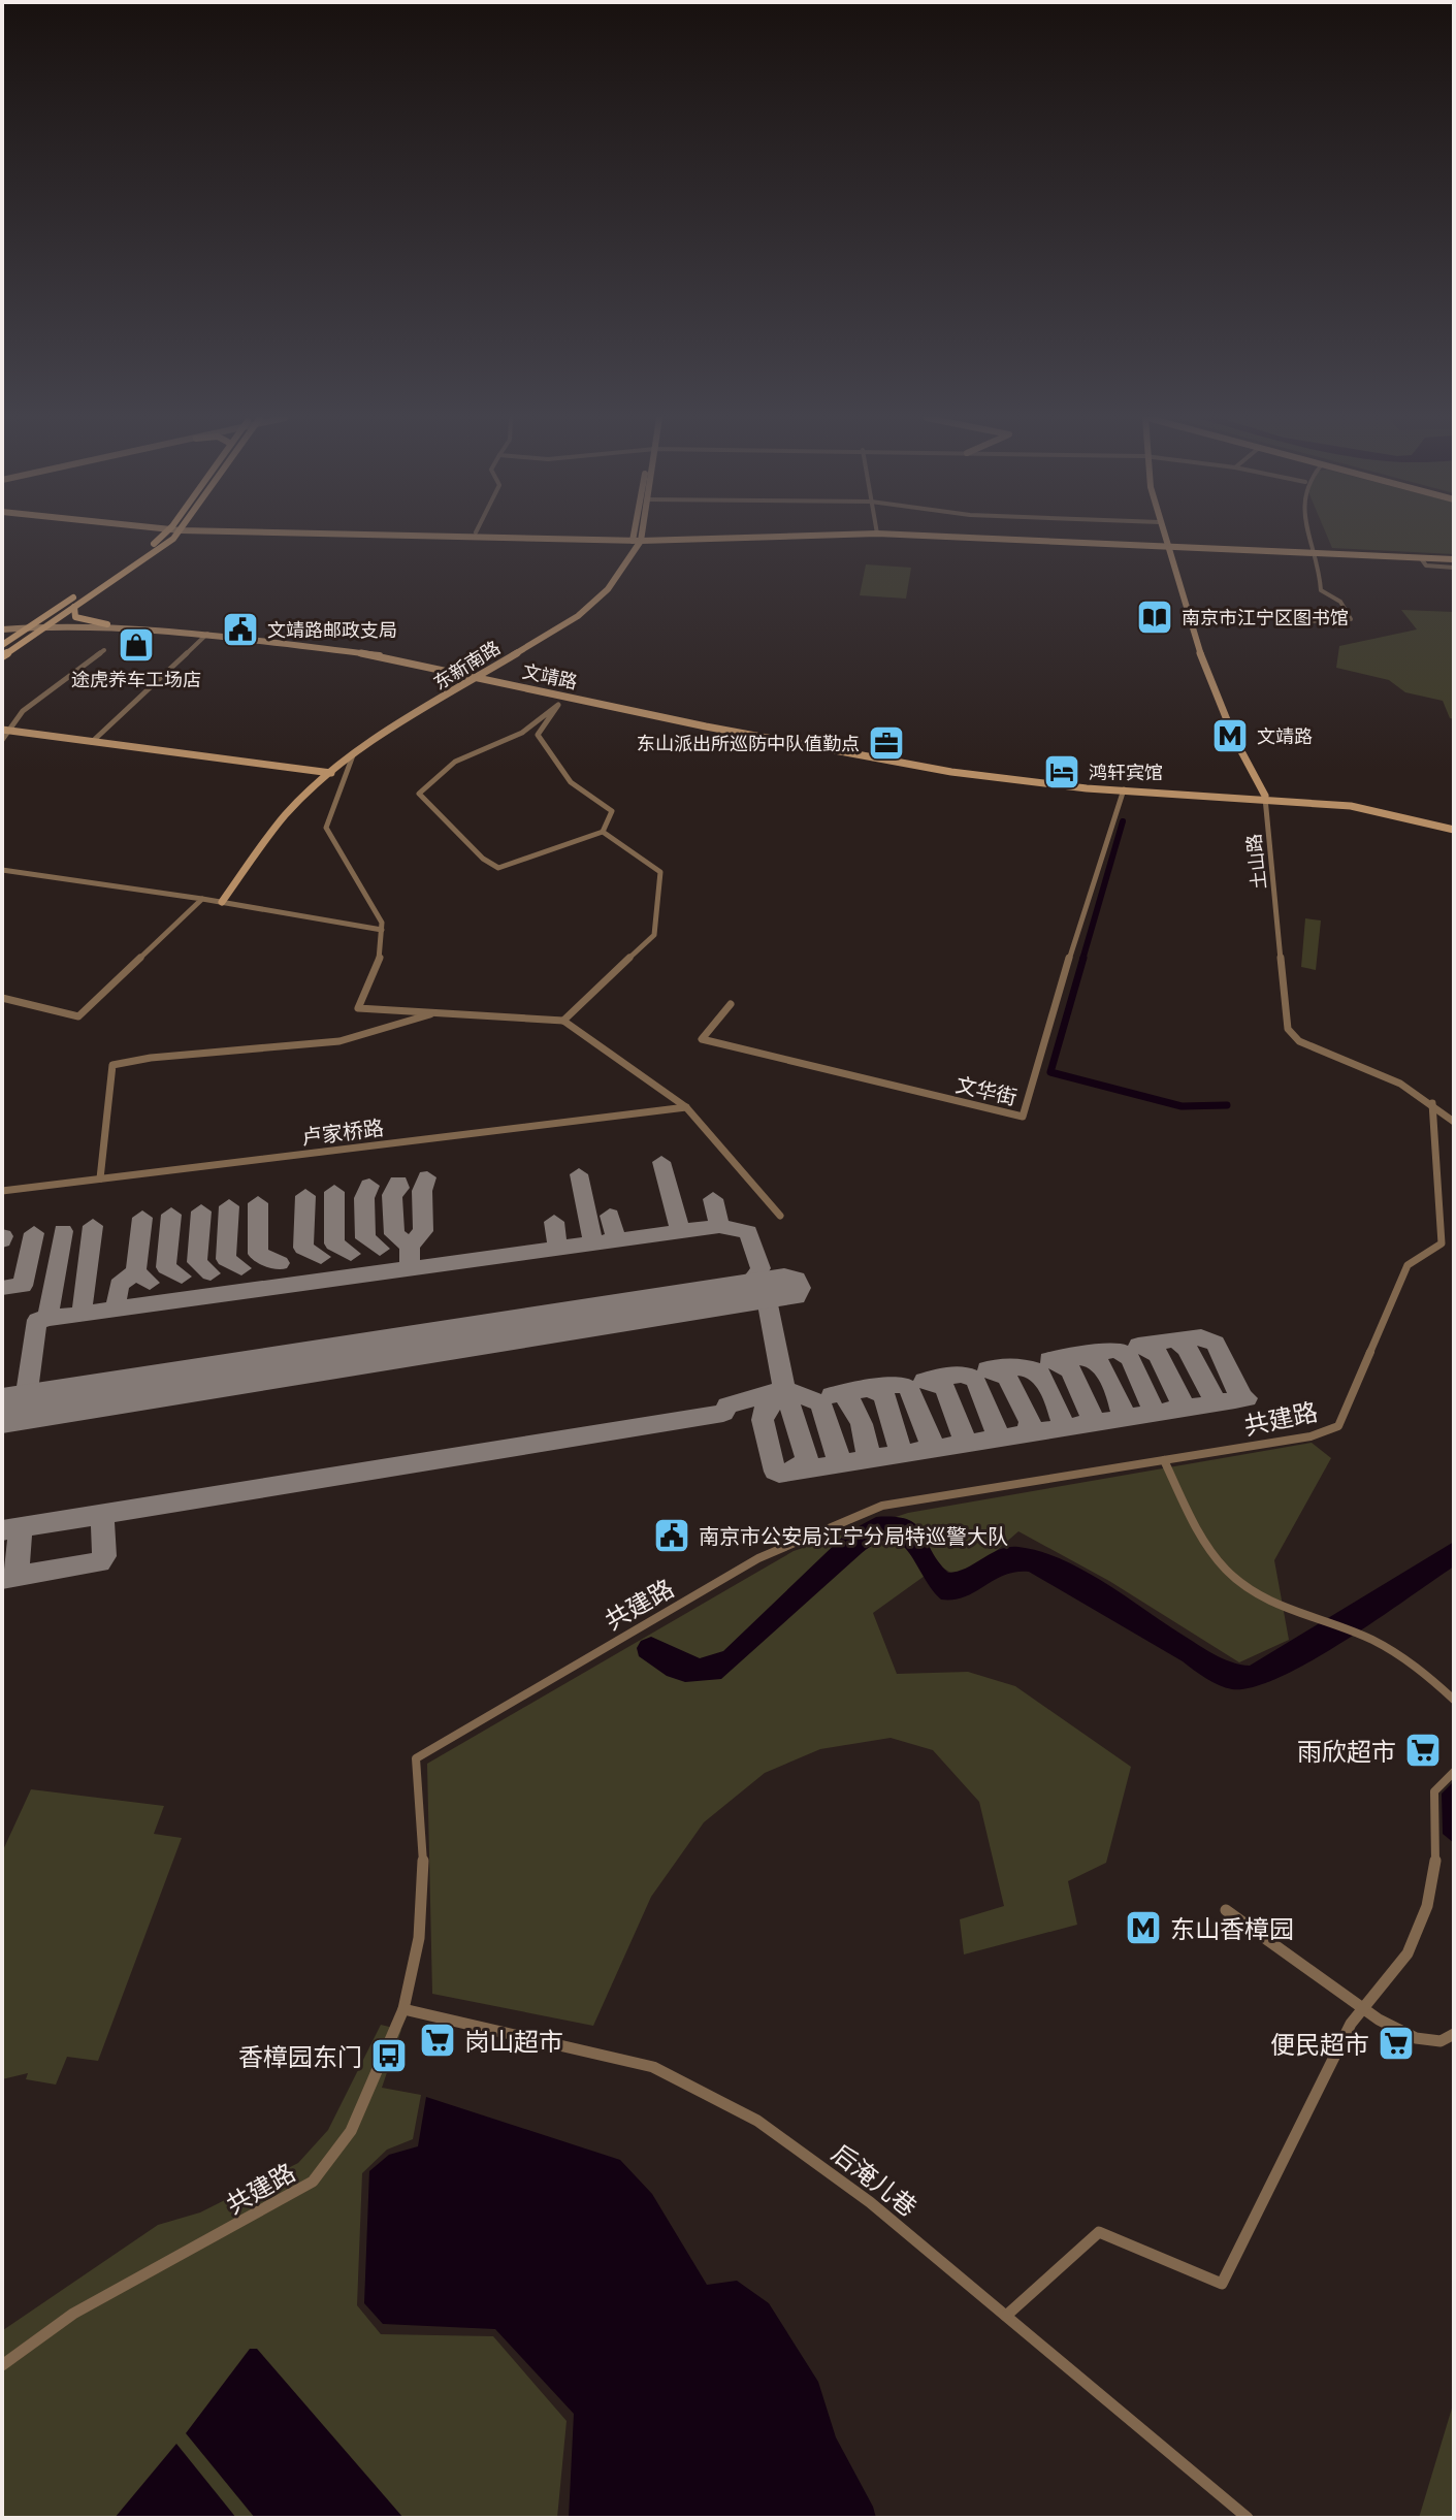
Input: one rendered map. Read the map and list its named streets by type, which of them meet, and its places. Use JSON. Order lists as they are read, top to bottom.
{
  "streets": {
    "main road": ["东新南路", "文靖路", "土山路"],
    "street": [
      "文华街",
      "卢家桥路",
      "共建路",
      "后淹儿巷"
    ]
  },
  "crossings": [
    ["东新南路", "文靖路"],
    ["文靖路", "土山路"],
    ["文靖路", "文华街"],
    ["土山路", "共建路"],
    ["共建路", "后淹儿巷"]
  ],
  "places": {
    "library": ["南京市江宁区图书馆"],
    "public building": ["文靖路邮政支局", "南京市公安局江宁分局特巡警大队"],
    "shop": ["途虎养车工场店"],
    "metro station": ["文靖路", "东山香樟园"],
    "office": ["东山派出所巡防中队值勤点"],
    "hotel": ["鸿轩宾馆"],
    "supermarket": ["雨欣超市", "岗山超市", "便民超市"],
    "bus stop": ["香樟园东门"]
  }
}
